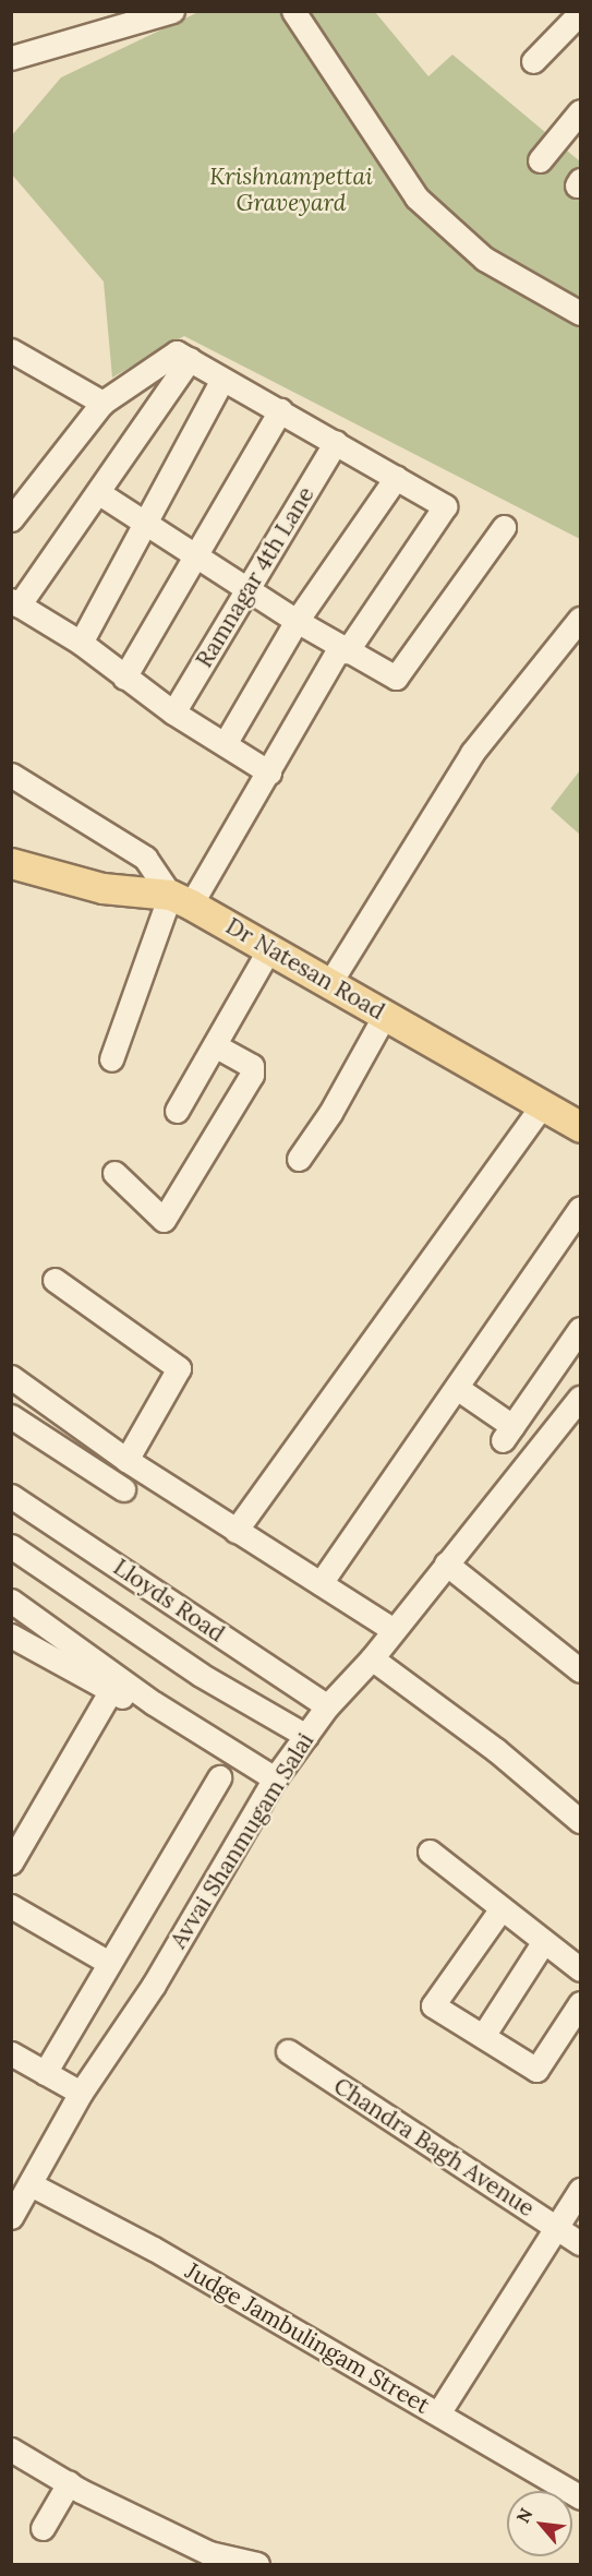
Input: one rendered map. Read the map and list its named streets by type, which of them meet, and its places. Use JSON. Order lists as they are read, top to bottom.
{
  "streets": {
    "main road": ["Dr Natesan Road"],
    "street": [
      "Ramnagar 4th Lane",
      "Lloyds Road",
      "Avvai Shanmugam Salai",
      "Chandra Bagh Avenue",
      "Judge Jambulingam Street"
    ]
  },
  "crossings": [
    ["Lloyds Road", "Avvai Shanmugam Salai"],
    ["Avvai Shanmugam Salai", "Judge Jambulingam Street"]
  ],
  "parks": ["Krishnampettai Graveyard"],
  "north": "top left"
}
